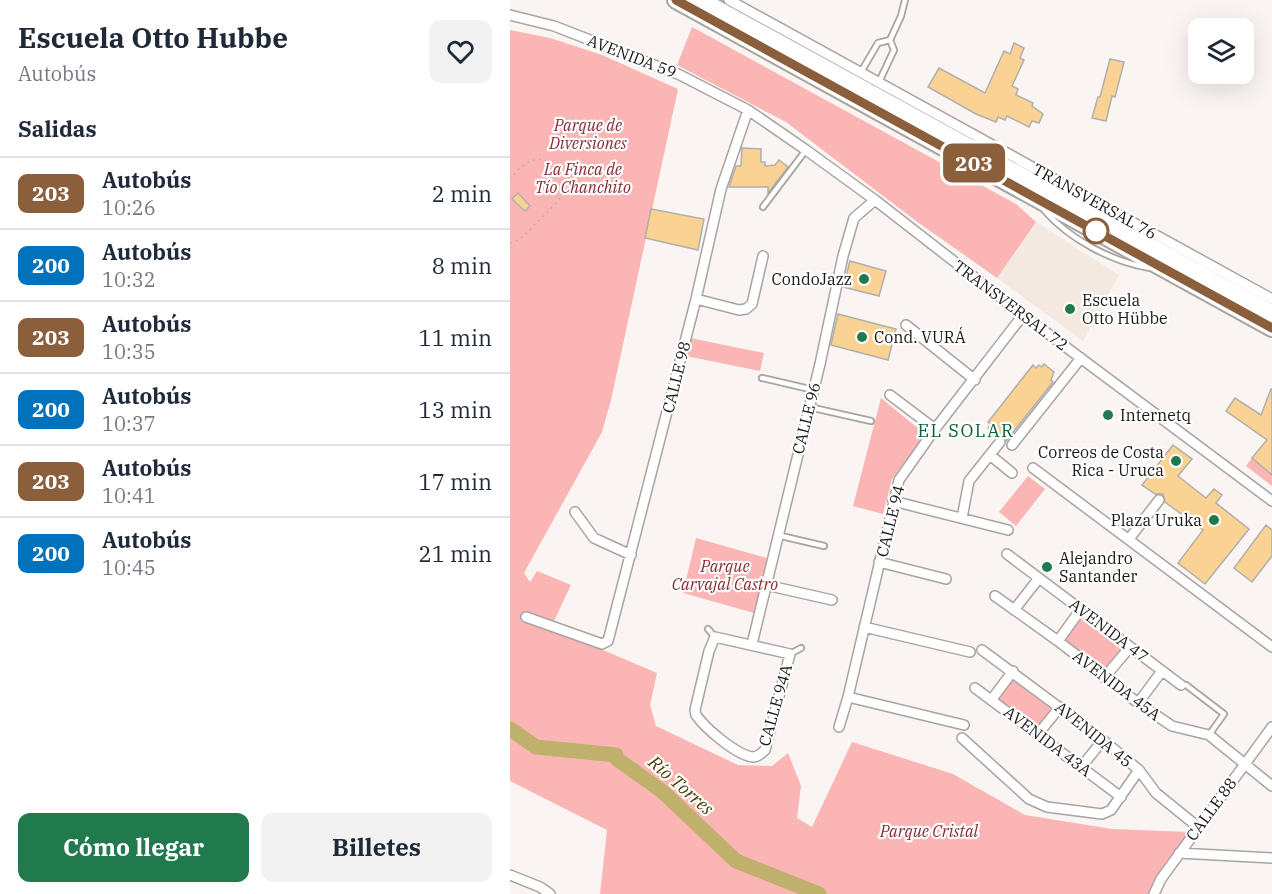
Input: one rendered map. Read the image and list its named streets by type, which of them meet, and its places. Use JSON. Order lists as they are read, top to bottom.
{
  "streets": {
    "street": [
      "AVENIDA 59",
      "TRANSVERSAL 76",
      "TRANSVERSAL 72",
      "CALLE 98",
      "CALLE 96",
      "CALLE 94",
      "AVENIDA 47",
      "AVENIDA 45A",
      "CALLE 94A",
      "AVENIDA 45",
      "AVENIDA 43A",
      "CALLE 88"
    ]
  },
  "crossings": [
    ["AVENIDA 59", "TRANSVERSAL 72"],
    ["AVENIDA 59", "CALLE 98"],
    ["TRANSVERSAL 72", "CALLE 98"],
    ["TRANSVERSAL 72", "CALLE 96"],
    ["TRANSVERSAL 72", "CALLE 94"],
    ["AVENIDA 45A", "CALLE 88"],
    ["AVENIDA 45", "CALLE 88"]
  ],
  "districts": ["EL SOLAR"],
  "water": ["Río Torres"],
  "parks": [
    "Parque de Diversiones",
    "La Finca de Tío Chanchito",
    "Parque Carvajal Castro",
    "Parque Cristal"
  ],
  "places": [
    "CondoJazz",
    "Escuela Otto Hübbe",
    "Cond. VURÁ",
    "Internetq",
    "Correos de Costa Rica - Uruca",
    "Plaza Uruka",
    "Alejandro Santander"
  ],
  "lines": ["bus line 203"],
  "page": {
    "heading": [
      ["Escuela Otto Hubbe", "Autobús"],
      "Salidas"
    ],
    "on_map": "203",
    "list": [
      {
        "mark": "203",
        "name": "Autobús",
        "note": "10:26",
        "value": "2 min"
      },
      {
        "mark": "200",
        "name": "Autobús",
        "note": "10:32",
        "value": "8 min"
      },
      {
        "mark": "203",
        "name": "Autobús",
        "note": "10:35",
        "value": "11 min"
      },
      {
        "mark": "200",
        "name": "Autobús",
        "note": "10:37",
        "value": "13 min"
      },
      {
        "mark": "203",
        "name": "Autobús",
        "note": "10:41",
        "value": "17 min"
      },
      {
        "mark": "200",
        "name": "Autobús",
        "note": "10:45",
        "value": "21 min"
      }
    ],
    "buttons": ["Cómo llegar", "Billetes"]
  }
}
